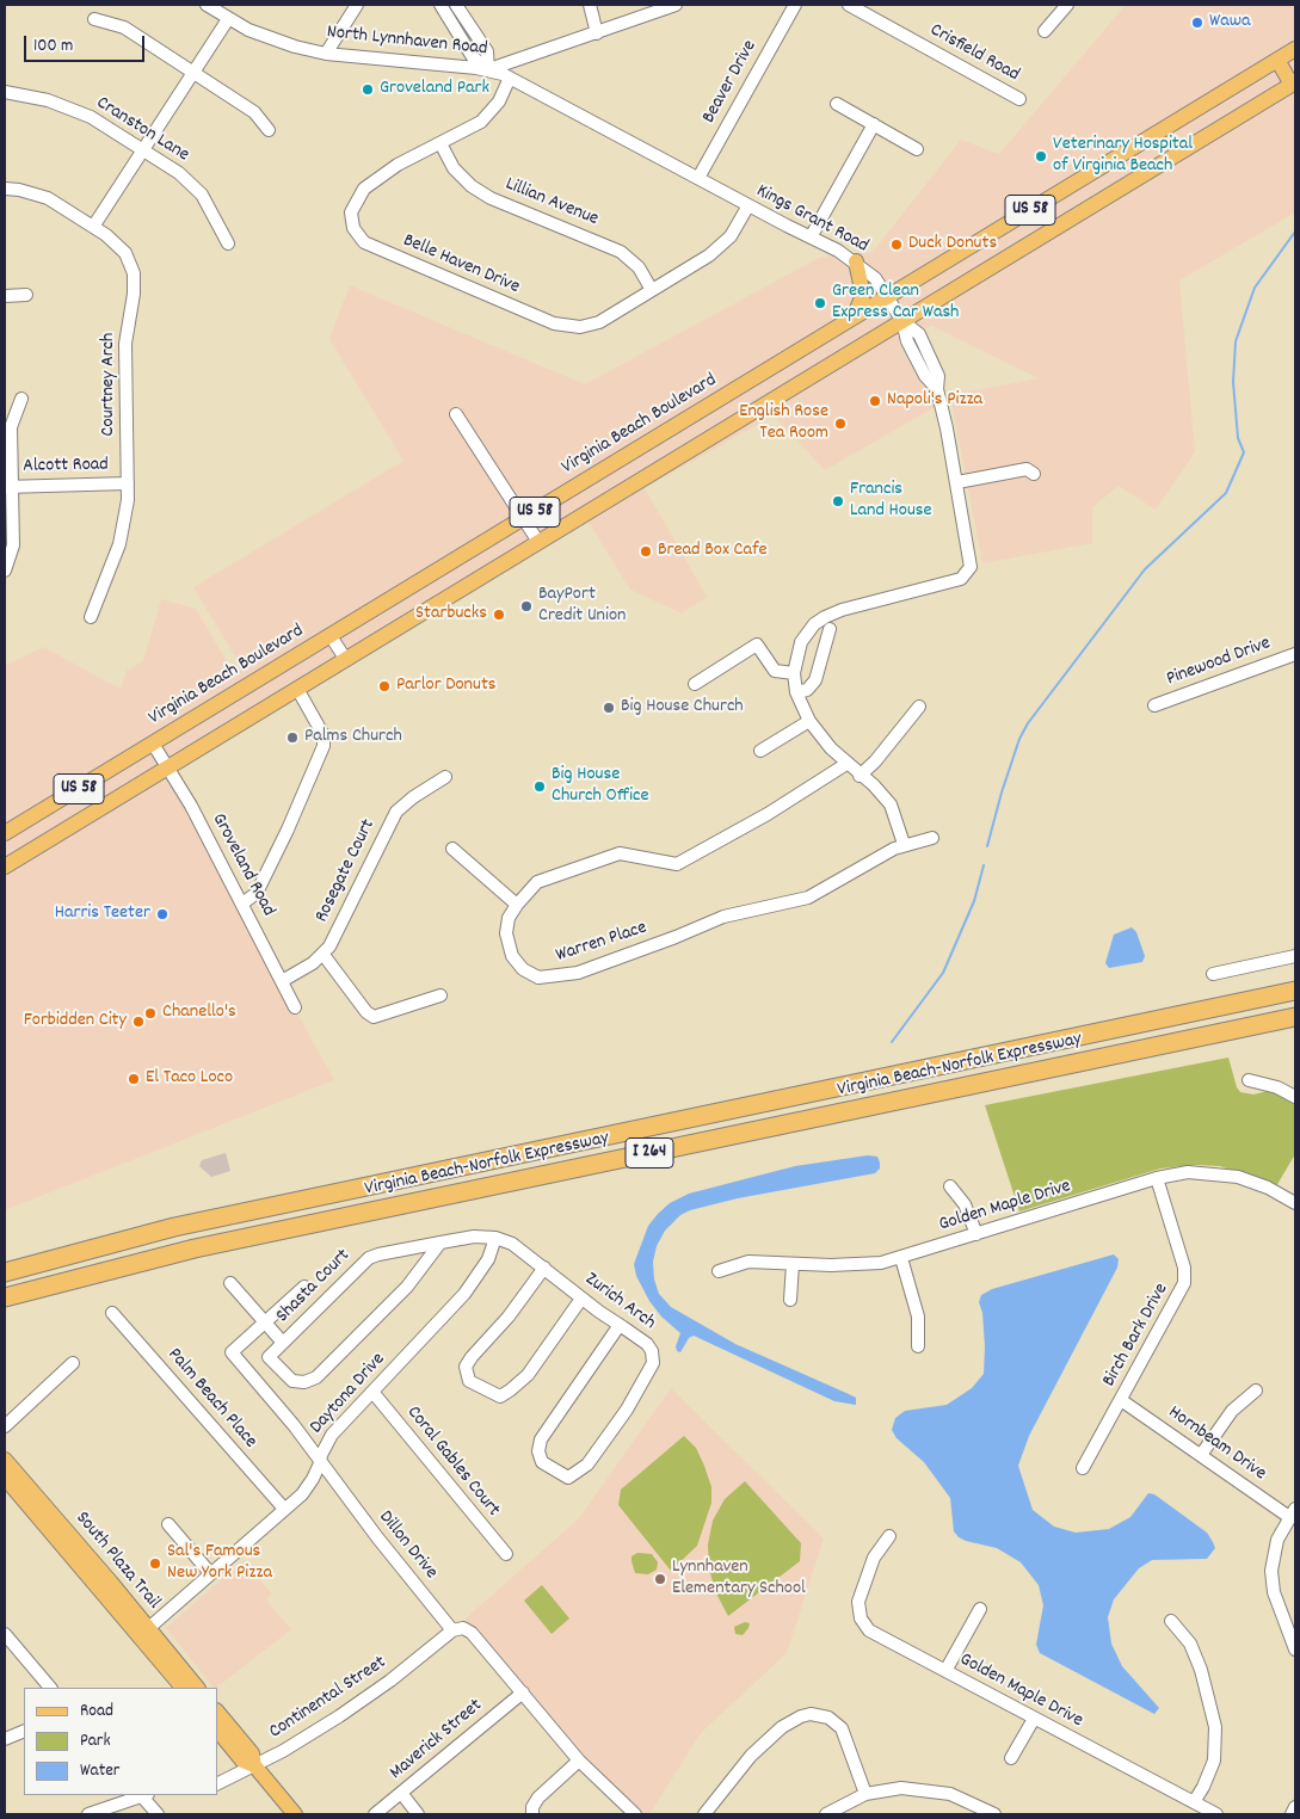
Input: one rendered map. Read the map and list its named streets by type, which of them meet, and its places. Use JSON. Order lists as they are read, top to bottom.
{
  "streets": {
    "highway": ["Virginia Beach-Norfolk Expressway", "I 264"],
    "main road": ["US 58", "Virginia Beach Boulevard", "South Plaza Trail"],
    "street": [
      "North Lynnhaven Road",
      "Crisfield Road",
      "Beaver Drive",
      "Cranston Lane",
      "Lillian Avenue",
      "Kings Grant Road",
      "Belle Haven Drive",
      "Courtney Arch",
      "Alcott Road",
      "Pinewood Drive",
      "Groveland Road",
      "Rosegate Court",
      "Warren Place",
      "Golden Maple Drive",
      "Shasta Court",
      "Zurich Arch",
      "Birch Bark Drive",
      "Daytona Drive",
      "Palm Beach Place",
      "Hornbeam Drive",
      "Coral Gables Court",
      "Dillon Drive",
      "Continental Street",
      "Maverick Street"
    ]
  },
  "crossings": [
    ["North Lynnhaven Road", "Kings Grant Road"],
    ["Beaver Drive", "Kings Grant Road"],
    ["Lillian Avenue", "Belle Haven Drive"],
    ["US 58", "Kings Grant Road"],
    ["US 58", "Groveland Road"],
    ["Kings Grant Road", "Belle Haven Drive"],
    ["Kings Grant Road", "Virginia Beach Boulevard"],
    ["Courtney Arch", "Alcott Road"],
    ["Virginia Beach Boulevard", "Groveland Road"],
    ["Groveland Road", "Rosegate Court"],
    ["Golden Maple Drive", "Birch Bark Drive"],
    ["Shasta Court", "Zurich Arch"],
    ["Shasta Court", "Daytona Drive"],
    ["Zurich Arch", "Daytona Drive"],
    ["Birch Bark Drive", "Hornbeam Drive"],
    ["Daytona Drive", "Palm Beach Place"],
    ["Daytona Drive", "Coral Gables Court"],
    ["Daytona Drive", "Dillon Drive"],
    ["Daytona Drive", "South Plaza Trail"],
    ["Dillon Drive", "Continental Street"]
  ],
  "places": [
    "Wawa",
    "Groveland Park",
    "Veterinary Hospital of Virginia Beach",
    "Duck Donuts",
    "Green Clean Express Car Wash",
    "Napoli's Pizza",
    "English Rose Tea Room",
    "Francis Land House",
    "Bread Box Cafe",
    "BayPort Credit Union",
    "Starbucks",
    "Parlor Donuts",
    "Big House Church",
    "Palms Church",
    "Big House Church Office",
    "Harris Teeter",
    "Chanello's",
    "Forbidden City",
    "El Taco Loco",
    "Sal's Famous New York Pizza",
    "Lynnhaven Elementary School"
  ],
  "legend": ["Road", "Park", "Water"],
  "scale_bar": "100 m"
}
